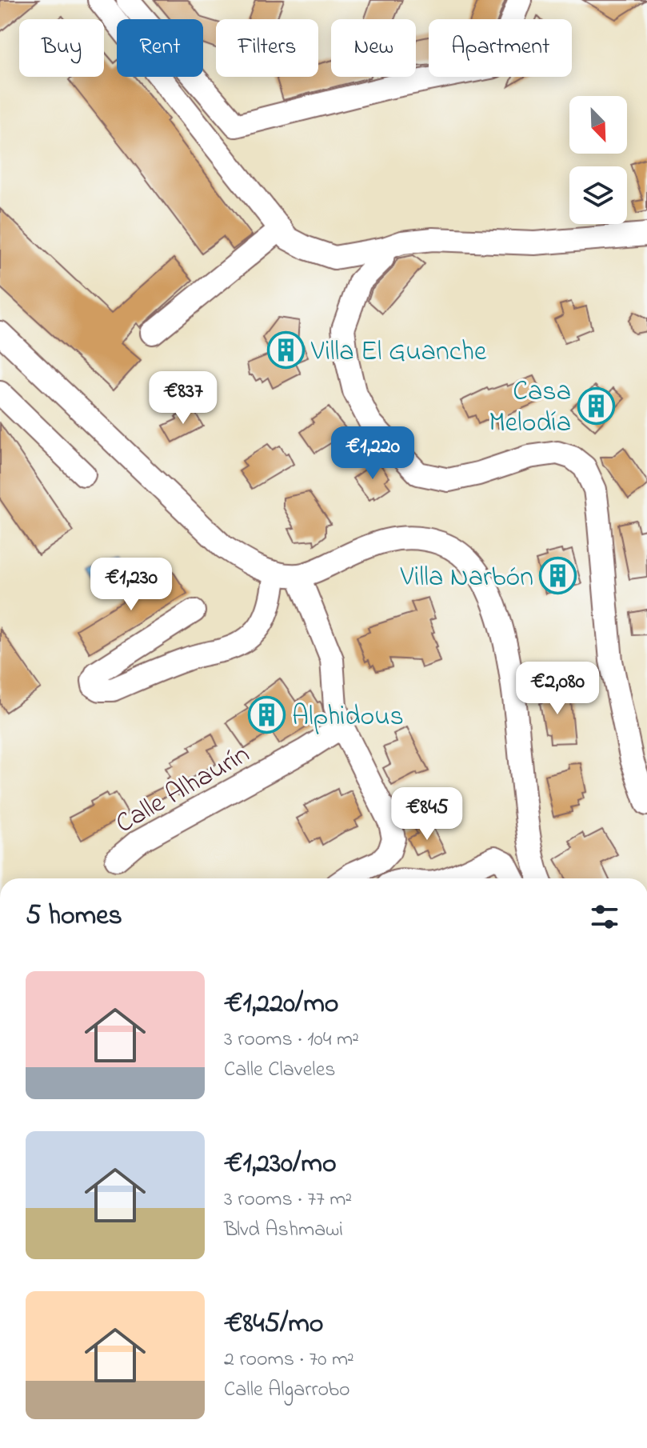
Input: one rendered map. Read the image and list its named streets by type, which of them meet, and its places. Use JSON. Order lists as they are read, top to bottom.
{
  "streets": {
    "street": ["Calle Alhaurín"]
  },
  "places": {
    "building": [
      "Villa El Guanche",
      "Casa Melodía",
      "Villa Narbón",
      "Alphidous"
    ]
  },
  "north": "bottom right",
  "page": {
    "chip": [
      "Buy",
      "Rent",
      "Filters",
      "New",
      "Apartment"
    ],
    "price": [
      "€837",
      "€1,220",
      "€1,230",
      "€2,080",
      "€845"
    ],
    "heading": "5 homes",
    "list": [
      {
        "name": "€1,220/mo",
        "note": "3 rooms · 104 m² · Calle Claveles"
      },
      {
        "name": "€1,230/mo",
        "note": "3 rooms · 77 m² · Blvd Ashmawi"
      },
      {
        "name": "€845/mo",
        "note": "2 rooms · 70 m² · Calle Algarrobo"
      }
    ]
  }
}
